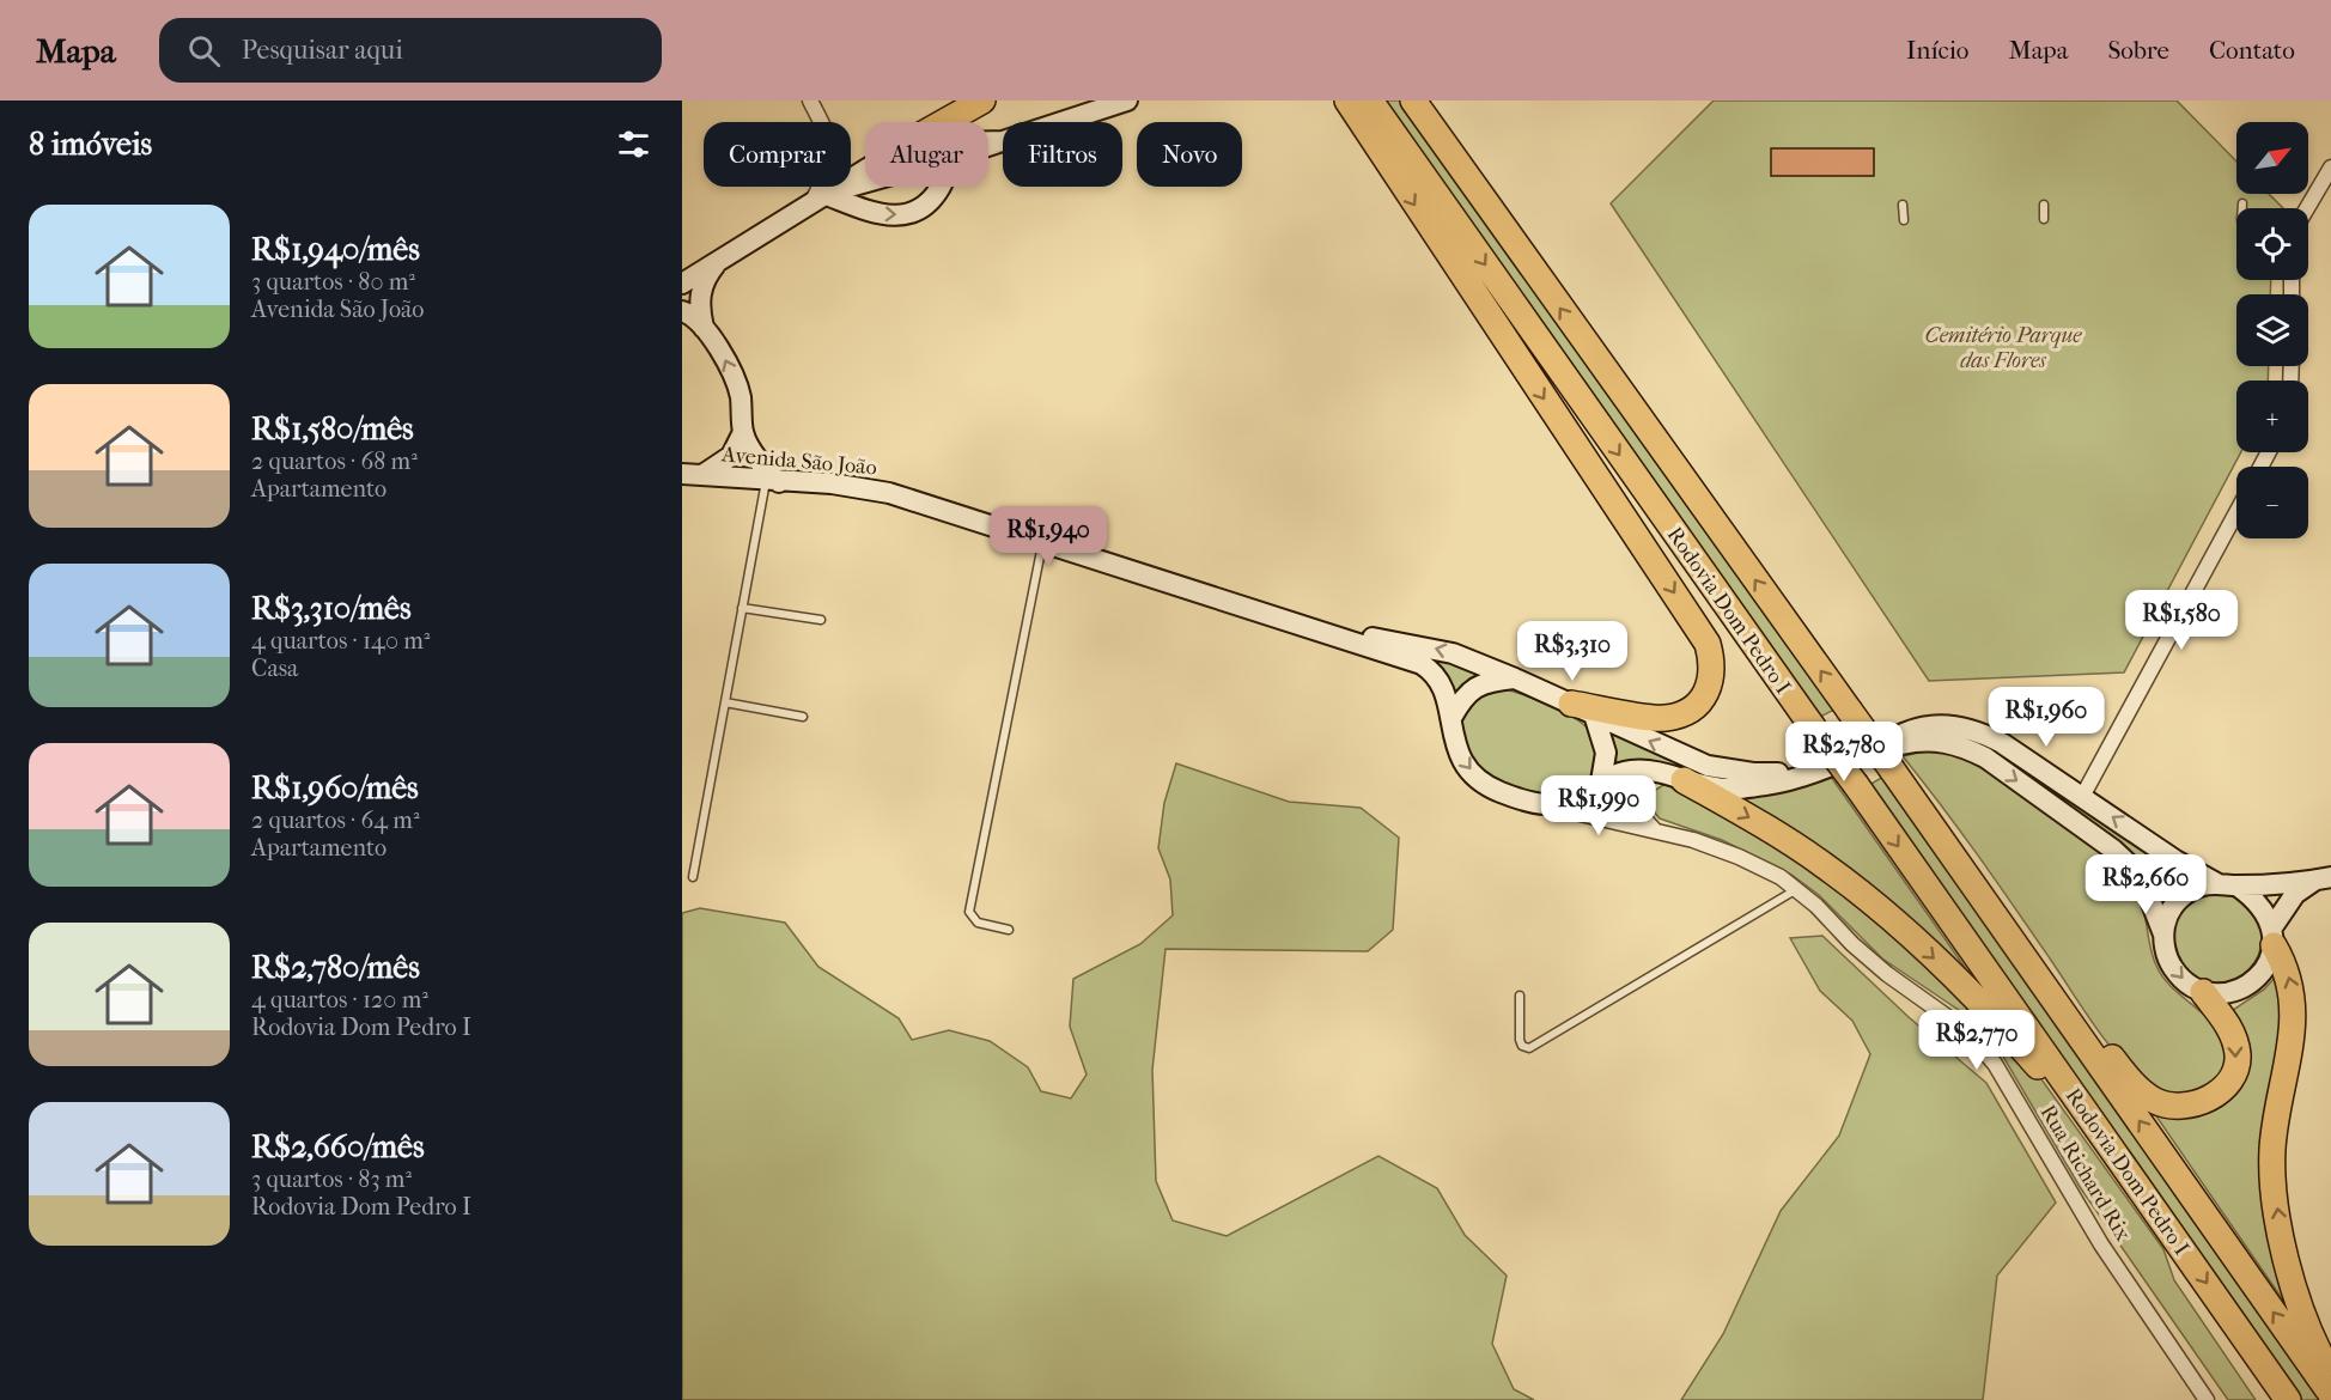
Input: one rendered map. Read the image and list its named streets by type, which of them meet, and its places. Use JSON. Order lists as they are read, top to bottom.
{
  "streets": {
    "highway": ["Rodovia Dom Pedro I"],
    "main road": ["Avenida São João"],
    "street": ["Rua Richard Rix"]
  },
  "parks": ["Cemitério Parque das Flores"],
  "north": "top right",
  "page": {
    "header": "Mapa",
    "search": "Pesquisar aqui",
    "nav": [
      "Início",
      "Mapa",
      "Sobre",
      "Contato"
    ],
    "heading": "8 imóveis",
    "map_buttons": ["+", "−"],
    "chip": [
      "Comprar",
      "Alugar",
      "Filtros",
      "Novo"
    ],
    "list": [
      {
        "name": "R$1,940/mês",
        "note": "3 quartos · 80 m² · Avenida São João"
      },
      {
        "name": "R$1,580/mês",
        "note": "2 quartos · 68 m² · Apartamento"
      },
      {
        "name": "R$3,310/mês",
        "note": "4 quartos · 140 m² · Casa"
      },
      {
        "name": "R$1,960/mês",
        "note": "2 quartos · 64 m² · Apartamento"
      },
      {
        "name": "R$2,780/mês",
        "note": "4 quartos · 120 m² · Rodovia Dom Pedro I"
      },
      {
        "name": "R$2,660/mês",
        "note": "3 quartos · 83 m² · Rodovia Dom Pedro I"
      }
    ],
    "price": [
      "R$1,940",
      "R$1,580",
      "R$3,310",
      "R$1,960",
      "R$2,780",
      "R$1,990",
      "R$2,660",
      "R$2,770"
    ]
  }
}
